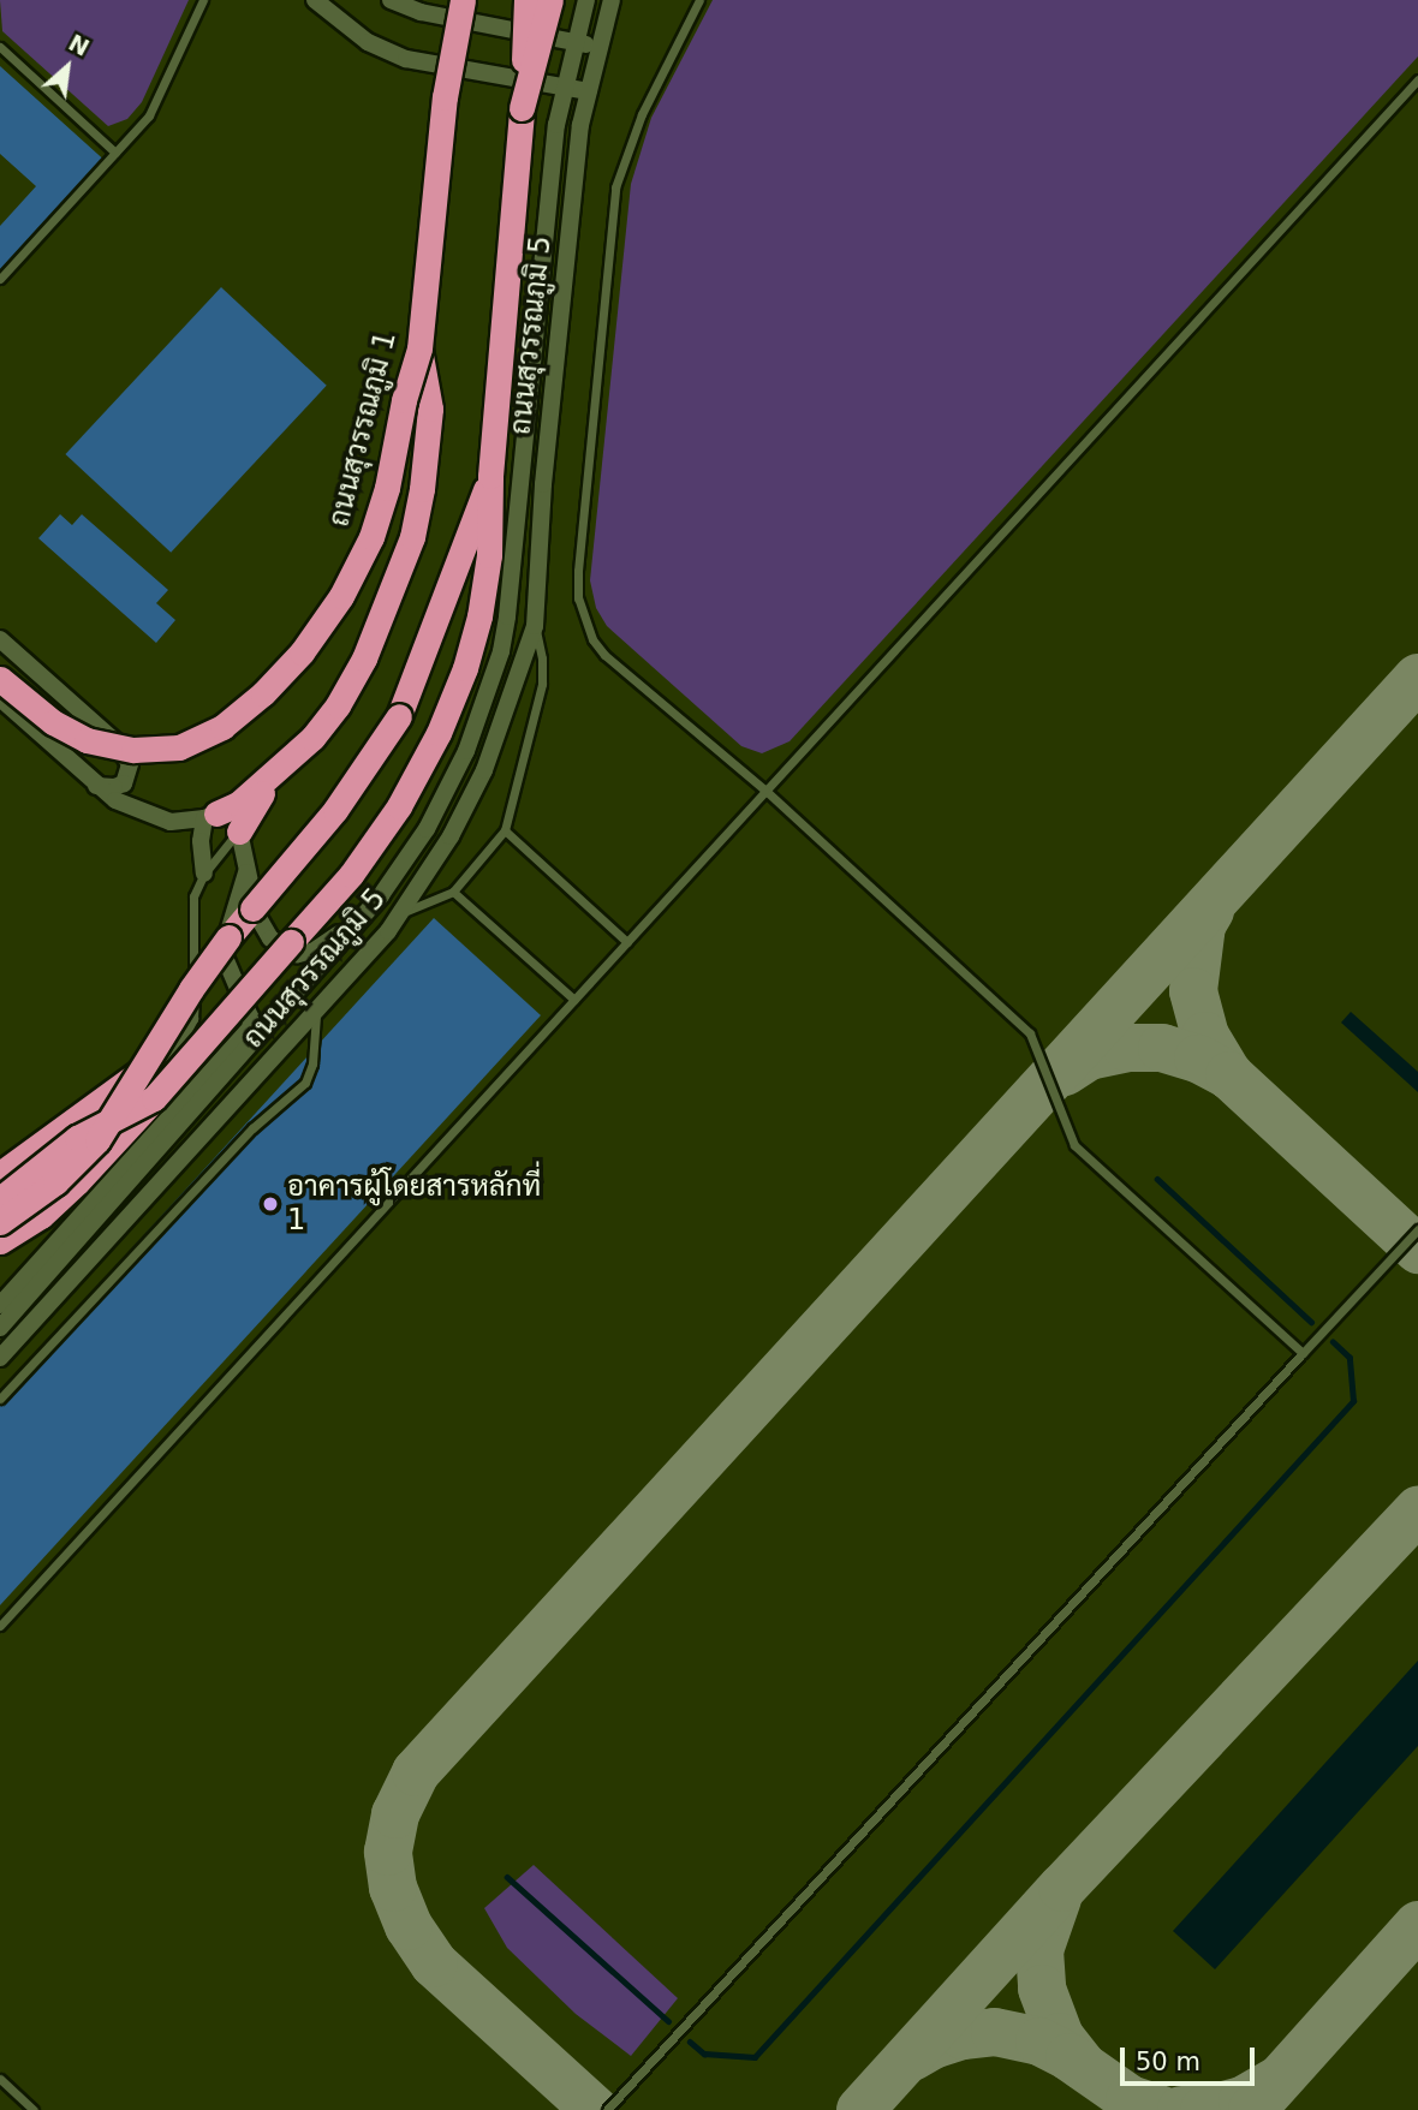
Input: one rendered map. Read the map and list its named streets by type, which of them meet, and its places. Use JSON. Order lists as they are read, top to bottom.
{
  "streets": {
    "highway": ["ถนนสุวรรณภูมิ 1"],
    "street": ["ถนนสุวรรณภูมิ 5"]
  },
  "places": ["อาคารผู้โดยสารหลักที่ 1"],
  "scale_bar": "50 m",
  "north": "top right"
}
